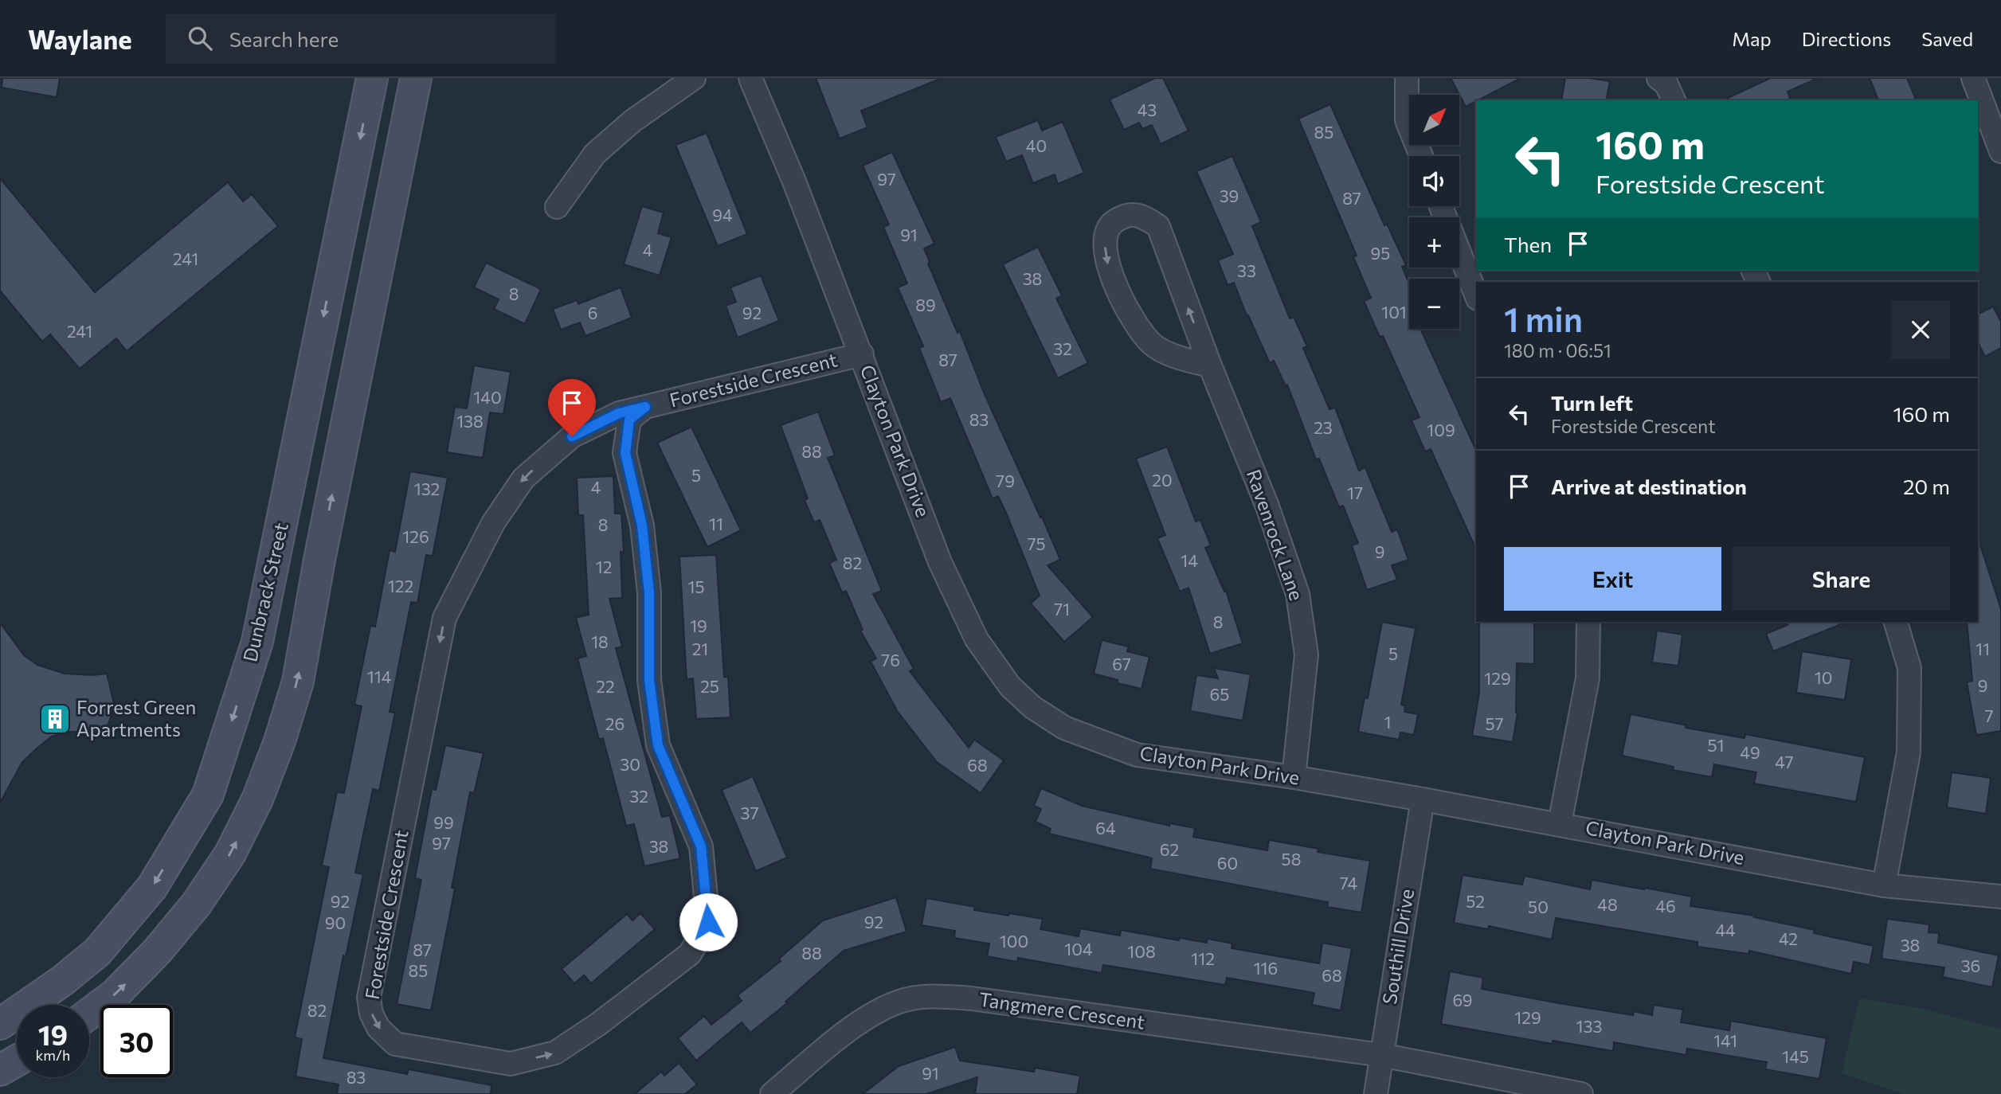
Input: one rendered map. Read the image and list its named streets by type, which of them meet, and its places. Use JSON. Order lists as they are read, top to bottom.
{
  "streets": {
    "main road": ["Dunbrack Street"],
    "street": [
      "Forestside Crescent",
      "Clayton Park Drive",
      "Ravenrock Lane",
      "Southill Drive",
      "Tangmere Crescent"
    ]
  },
  "crossings": [
    ["Forestside Crescent", "Clayton Park Drive"],
    ["Clayton Park Drive", "Ravenrock Lane"],
    ["Clayton Park Drive", "Southill Drive"],
    ["Southill Drive", "Tangmere Crescent"]
  ],
  "places": {
    "building": ["Forrest Green Apartments"]
  },
  "house_numbers": [
    "43",
    "85",
    "40",
    "97",
    "39",
    "87",
    "94",
    "91",
    "4",
    "95",
    "241",
    "33",
    "38",
    "8",
    "89",
    "101",
    "6",
    "92",
    "241",
    "32",
    "87",
    "140",
    "83",
    "138",
    "23",
    "109",
    "88",
    "5",
    "20",
    "79",
    "4",
    "132",
    "17",
    "11",
    "8",
    "126",
    "75",
    "9",
    "14",
    "82",
    "12",
    "122",
    "15",
    "71",
    "8",
    "19",
    "18",
    "21",
    "11",
    "5",
    "76",
    "67",
    "114",
    "10",
    "129",
    "9",
    "22",
    "25",
    "65",
    "7",
    "1",
    "26",
    "57",
    "51",
    "49",
    "47",
    "30",
    "68",
    "32",
    "37",
    "99",
    "64",
    "97",
    "38",
    "62",
    "58",
    "60",
    "74",
    "92",
    "52",
    "48",
    "46",
    "50",
    "92",
    "90",
    "44",
    "42",
    "100",
    "38",
    "104",
    "87",
    "108",
    "88",
    "112",
    "36",
    "116",
    "85",
    "68",
    "69",
    "82",
    "129",
    "133",
    "141",
    "145",
    "91",
    "83"
  ],
  "north": "top right",
  "page": {
    "header": "Waylane",
    "search": "Search here",
    "nav": ["Map", "Directions", "Saved"],
    "map_buttons": ["+", "−"],
    "turn": ["160 m", "Forestside Crescent"],
    "then": "Then",
    "heading": ["1 min", "180 m · 06:51"],
    "list": [
      {
        "name": "Turn left",
        "note": "Forestside Crescent",
        "value": "160 m"
      },
      {
        "name": "Arrive at destination",
        "value": "20 m"
      }
    ],
    "buttons": ["Exit", "Share"],
    "speed": "19 km/h",
    "limit": "30"
  }
}
